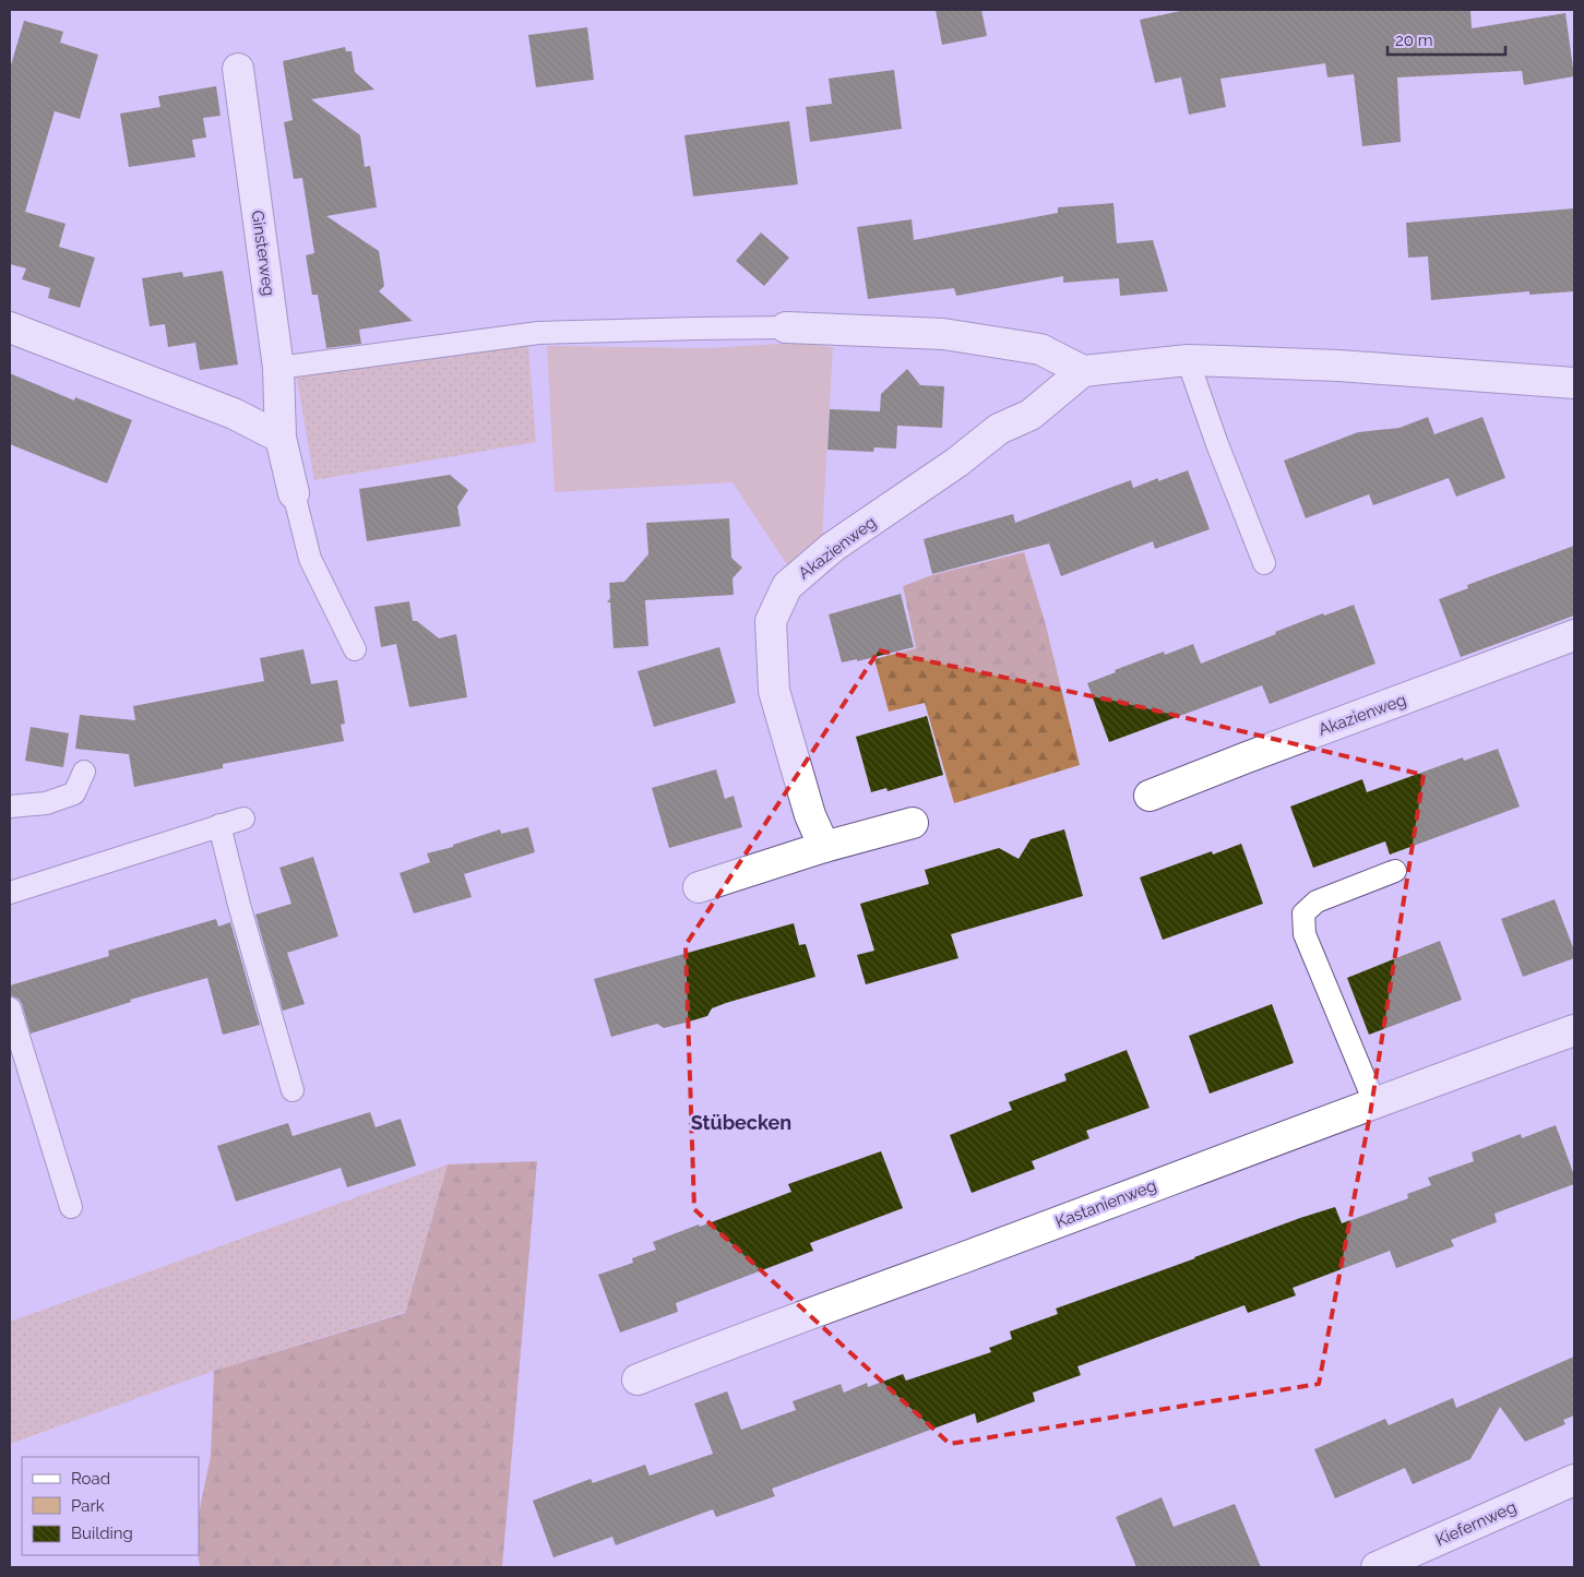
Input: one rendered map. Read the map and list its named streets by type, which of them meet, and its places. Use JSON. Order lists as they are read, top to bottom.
{
  "streets": {
    "street": [
      "Ginsterweg",
      "Akazienweg",
      "Kastanienweg",
      "Kiefernweg"
    ]
  },
  "districts": ["Stübecken"],
  "legend": ["Road", "Park", "Building"],
  "scale_bar": "20 m"
}
